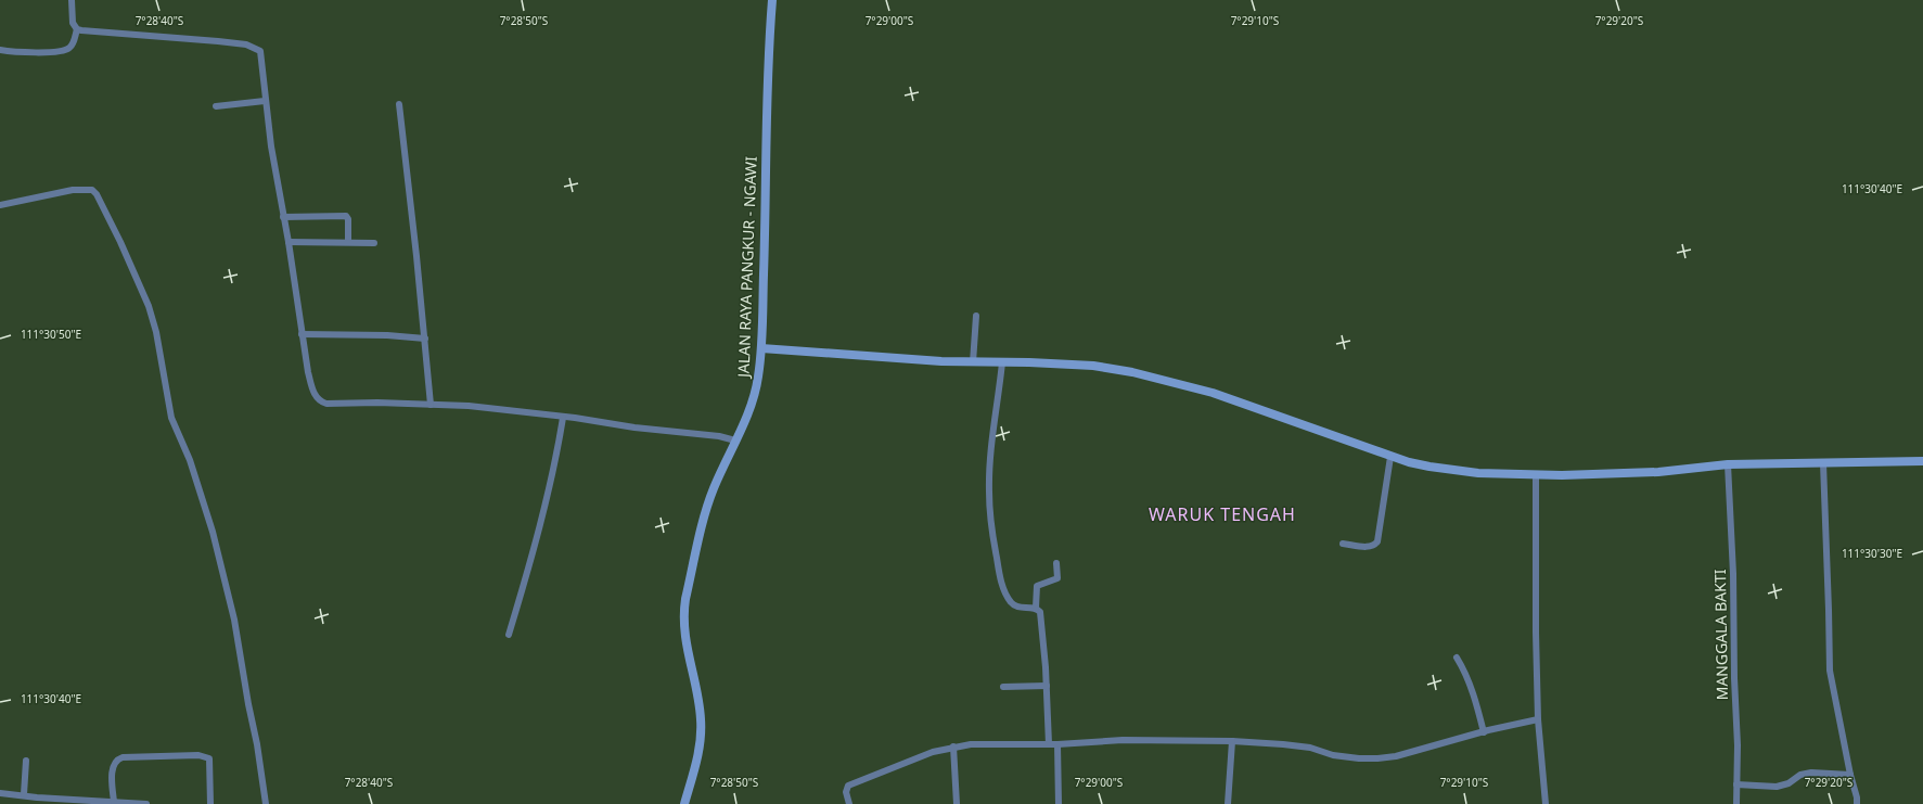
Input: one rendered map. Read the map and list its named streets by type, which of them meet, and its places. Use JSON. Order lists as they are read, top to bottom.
{
  "streets": {
    "street": ["JALAN RAYA PANGKUR - NGAWI", "MANGGALA BAKTI"]
  },
  "districts": ["WARUK TENGAH"],
  "coordinates": [
    "7°28'40\"S",
    "7°28'50\"S",
    "7°29'00\"S",
    "7°29'10\"S",
    "7°29'20\"S",
    "111°30'40\"E",
    "111°30'50\"E",
    "111°30'30\"E"
  ]
}
